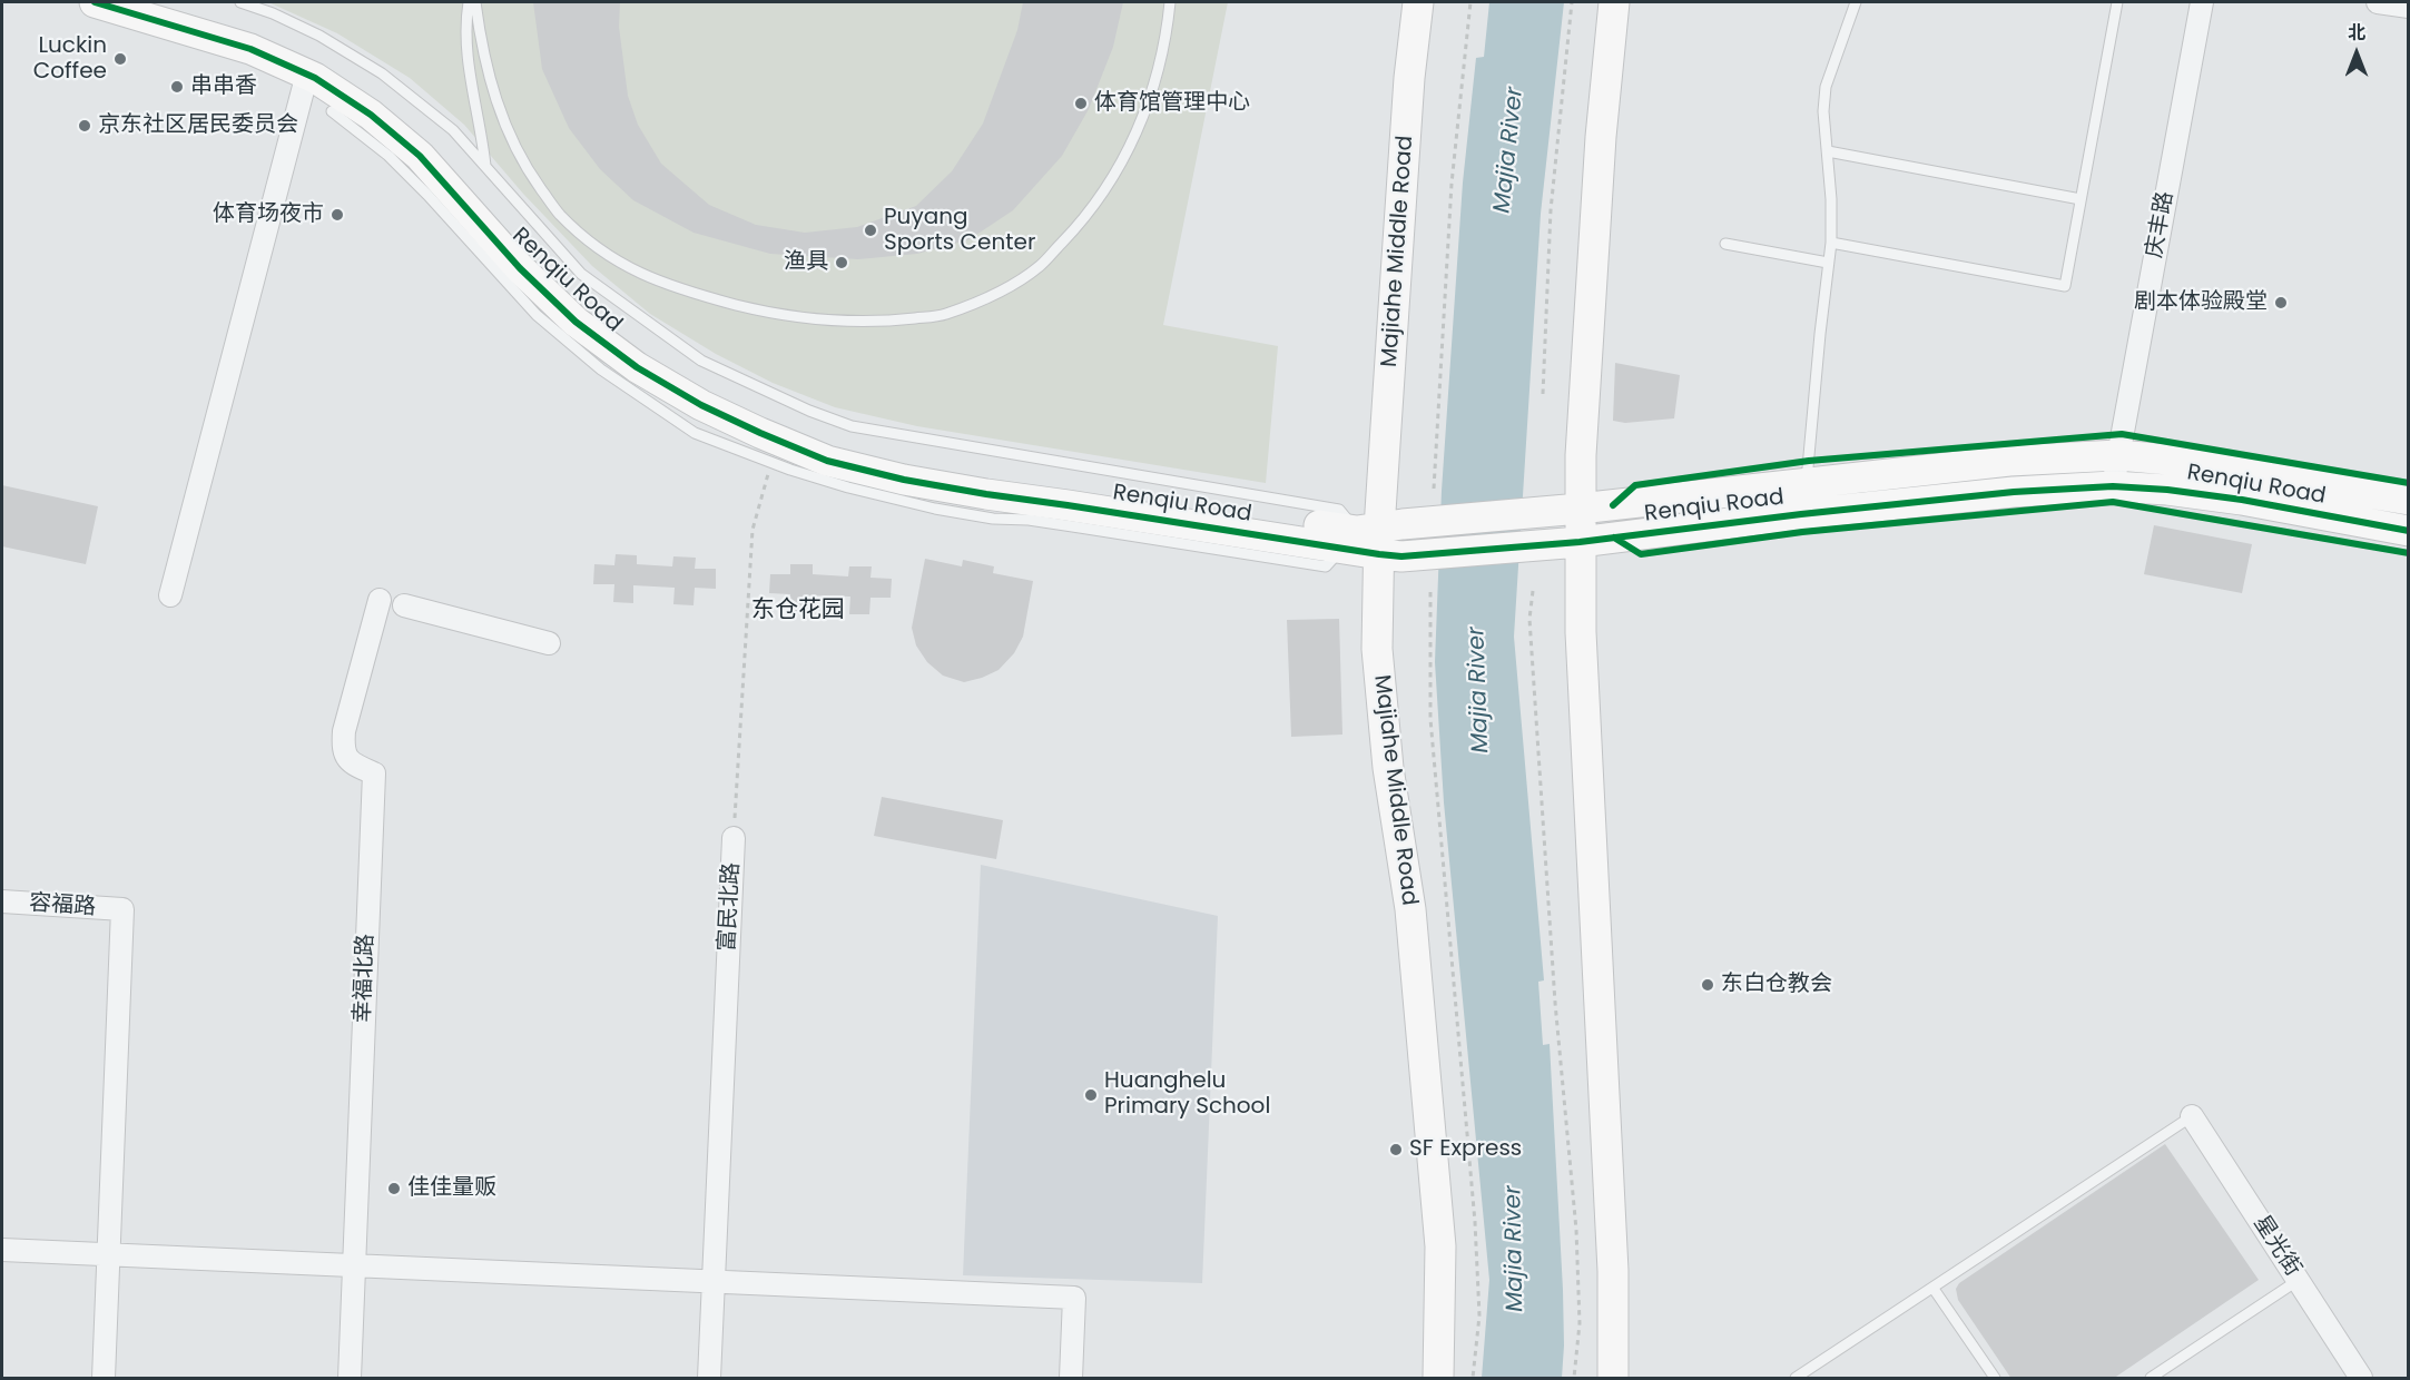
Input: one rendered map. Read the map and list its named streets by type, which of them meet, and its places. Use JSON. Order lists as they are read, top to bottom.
{
  "streets": {
    "street": [
      "庆丰路",
      "Majiahe Middle Road",
      "Renqiu Road",
      "容福路",
      "富民北路",
      "幸福北路",
      "星光街"
    ]
  },
  "crossings": [
    ["庆丰路", "Renqiu Road"],
    ["Majiahe Middle Road", "Renqiu Road"]
  ],
  "districts": ["东仓花园"],
  "water": ["Majia River"],
  "places": [
    "Luckin Coffee",
    "串串香",
    "体育馆管理中心",
    "京东社区居民委员会",
    "体育场夜市",
    "Puyang Sports Center",
    "渔具",
    "剧本体验殿堂",
    "东白仓教会",
    "Huanghelu Primary School",
    "SF Express",
    "佳佳量贩"
  ],
  "north": "top"
}
